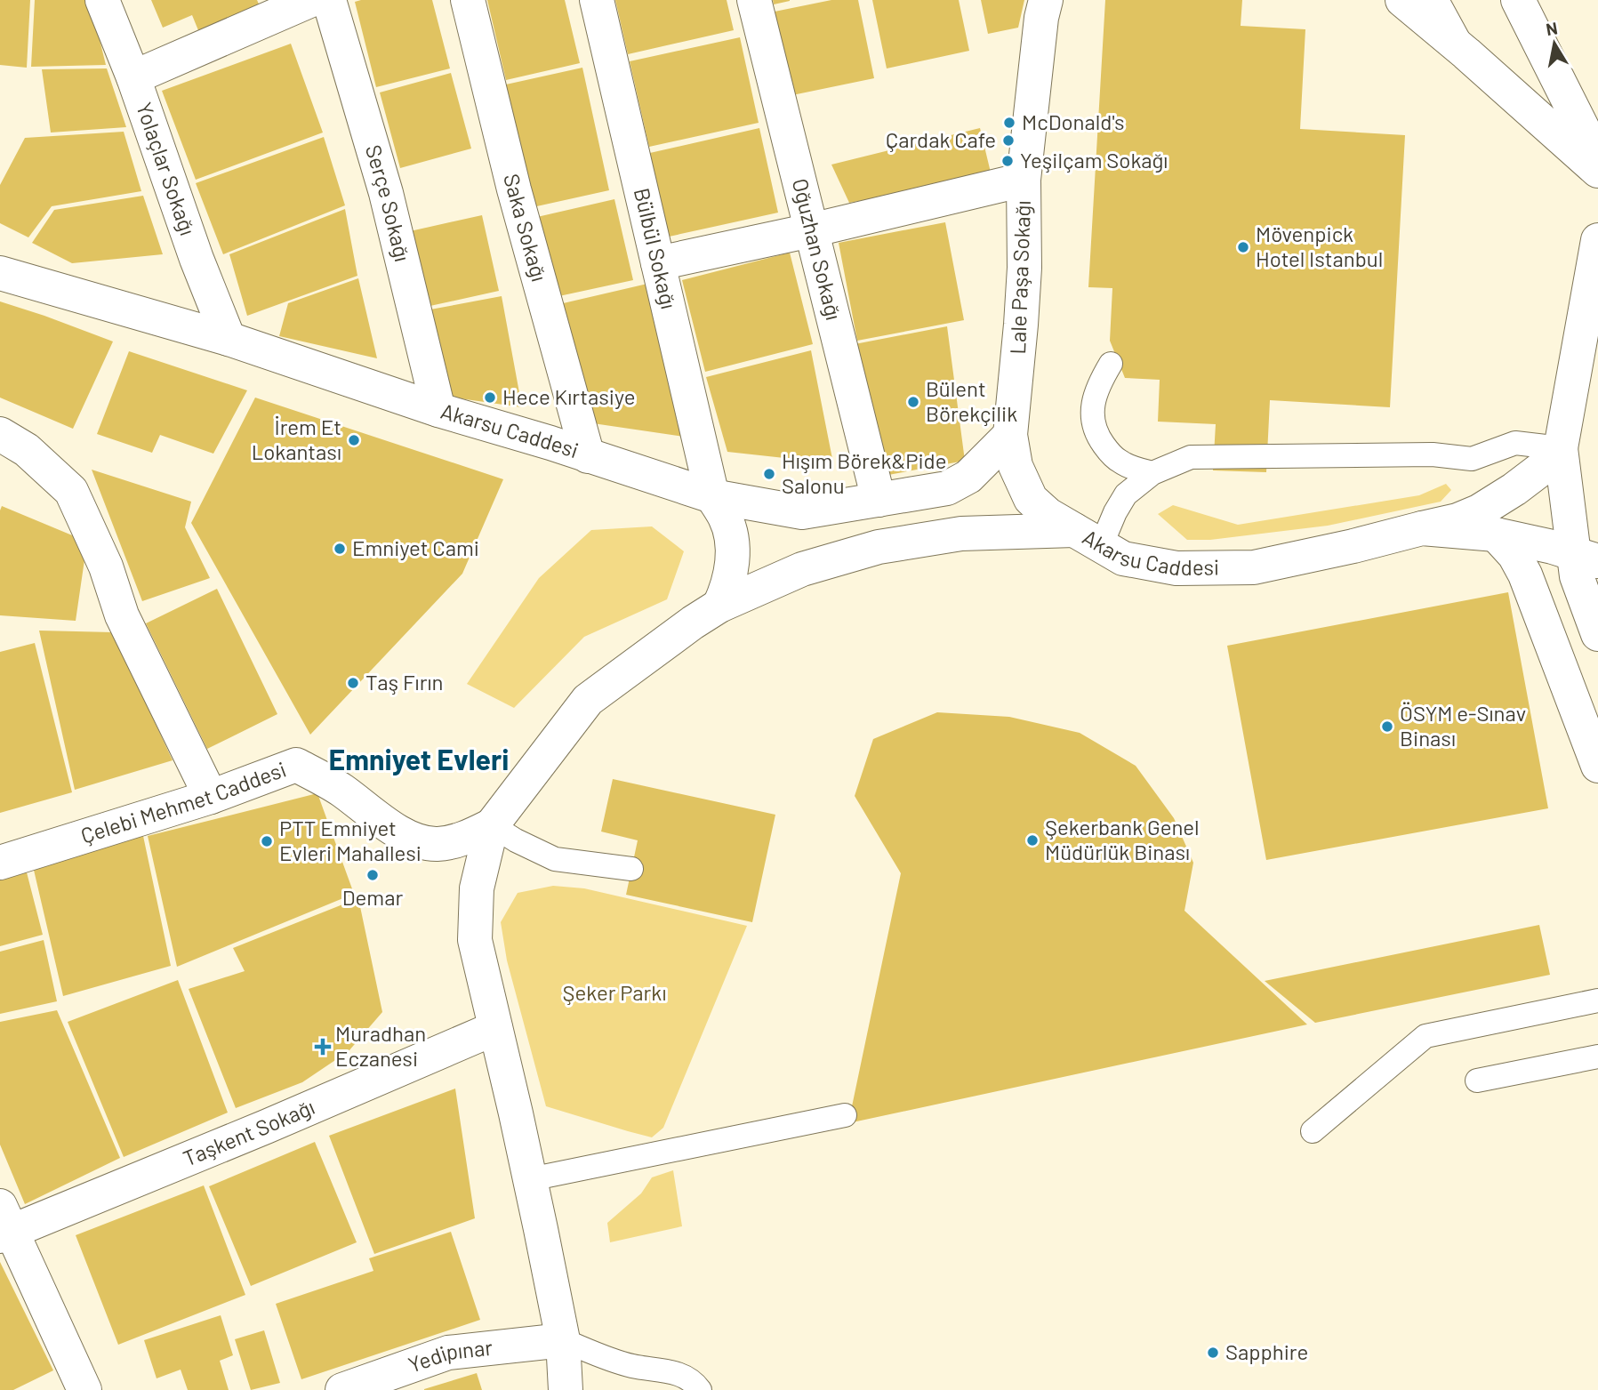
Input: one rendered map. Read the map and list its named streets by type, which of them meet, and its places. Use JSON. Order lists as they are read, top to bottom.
{
  "streets": {
    "street": [
      "Yolaçlar Sokağı",
      "Serçe Sokağı",
      "Saka Sokağı",
      "Bülbül Sokağı",
      "Oğuzhan Sokağı",
      "Lale Paşa Sokağı",
      "Akarsu Caddesi",
      "Çelebi Mehmet Caddesi",
      "Taşkent Sokağı",
      "Yedipınar"
    ]
  },
  "crossings": [
    ["Yolaçlar Sokağı", "Akarsu Caddesi"],
    ["Serçe Sokağı", "Akarsu Caddesi"],
    ["Saka Sokağı", "Akarsu Caddesi"],
    ["Bülbül Sokağı", "Akarsu Caddesi"],
    ["Oğuzhan Sokağı", "Akarsu Caddesi"],
    ["Lale Paşa Sokağı", "Akarsu Caddesi"],
    ["Akarsu Caddesi", "Çelebi Mehmet Caddesi"]
  ],
  "districts": ["Emniyet Evleri"],
  "parks": ["Şeker Parkı"],
  "places": {
    "other": [
      "McDonald's",
      "Çardak Cafe",
      "Yeşilçam Sokağı",
      "Mövenpick Hotel Istanbul",
      "Hece Kırtasiye",
      "Bülent Börekçilik",
      "İrem Et Lokantası",
      "Hışım Börek&Pide Salonu",
      "Emniyet Cami",
      "Taş Fırın",
      "ÖSYM e-Sınav Binası",
      "Şekerbank Genel Müdürlük Binası",
      "PTT Emniyet Evleri Mahallesi",
      "Demar",
      "Sapphire"
    ],
    "health": ["Muradhan Eczanesi"]
  },
  "north": "top"
}
